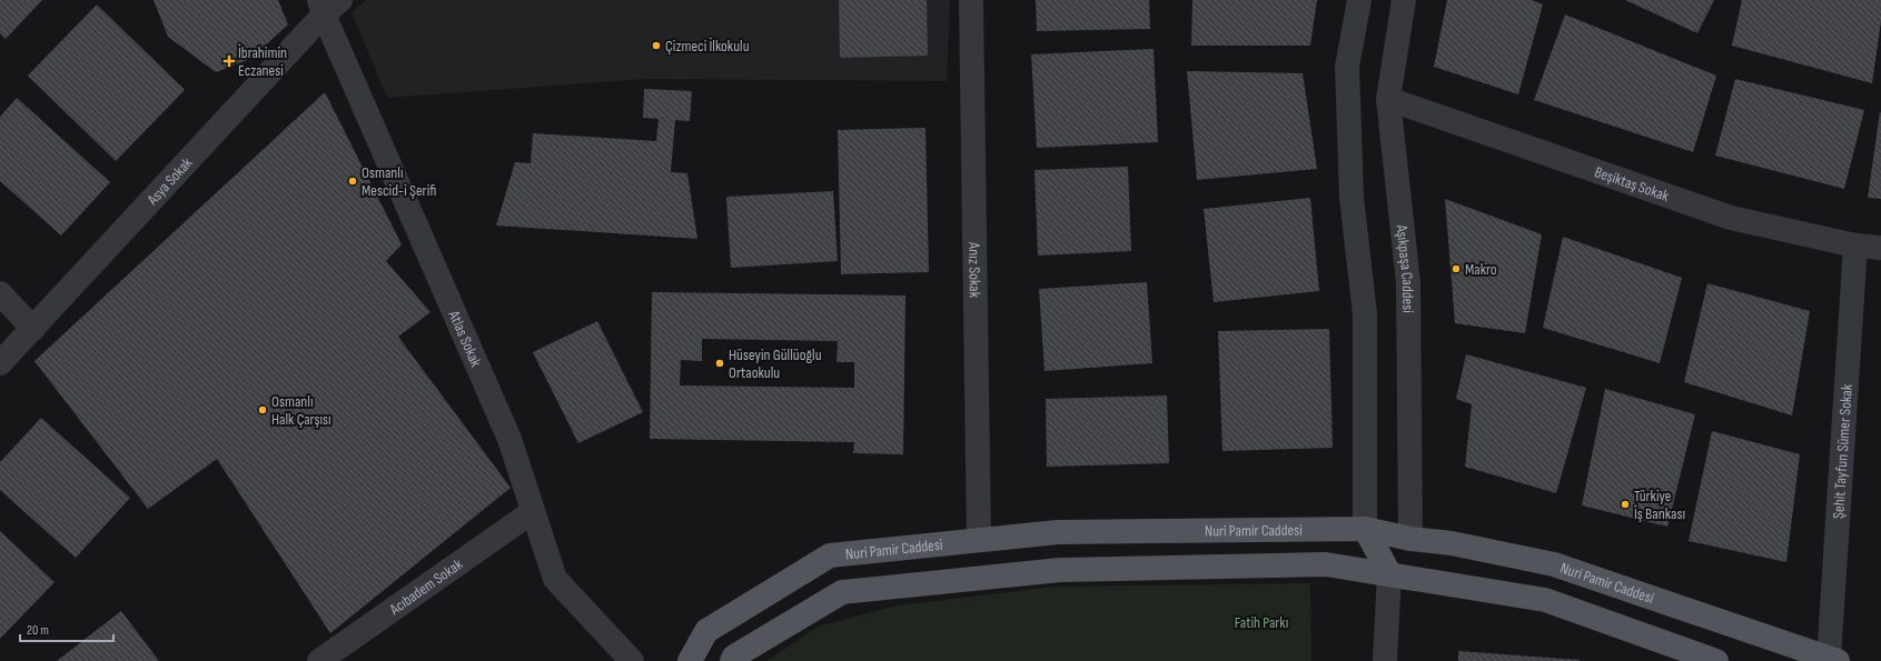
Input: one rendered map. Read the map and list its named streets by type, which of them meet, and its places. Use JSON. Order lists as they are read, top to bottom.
{
  "streets": {
    "main road": ["Nuri Pamir Caddesi"],
    "street": [
      "Asya Sokak",
      "Beşiktaş Sokak",
      "Aşıkpaşa Caddesi",
      "Anız Sokak",
      "Atlas Sokak",
      "Şehit Tayfun Sümer Sokak",
      "Acıbadem Sokak"
    ]
  },
  "crossings": [
    ["Asya Sokak", "Atlas Sokak"],
    ["Beşiktaş Sokak", "Aşıkpaşa Caddesi"],
    ["Beşiktaş Sokak", "Şehit Tayfun Sümer Sokak"],
    ["Aşıkpaşa Caddesi", "Nuri Pamir Caddesi"],
    ["Anız Sokak", "Nuri Pamir Caddesi"],
    ["Atlas Sokak", "Acıbadem Sokak"],
    ["Şehit Tayfun Sümer Sokak", "Nuri Pamir Caddesi"]
  ],
  "parks": ["Fatih Parkı"],
  "places": {
    "other": [
      "Çizmeci İlkokulu",
      "Osmanlı Mescid-i Şerifi",
      "Makro",
      "Hüseyin Güllüoğlu Ortaokulu",
      "Osmanlı Halk Çarşısı",
      "Türkiye İş Bankası"
    ],
    "health": ["İbrahimin Eczanesi"]
  },
  "scale_bar": "20 m"
}
